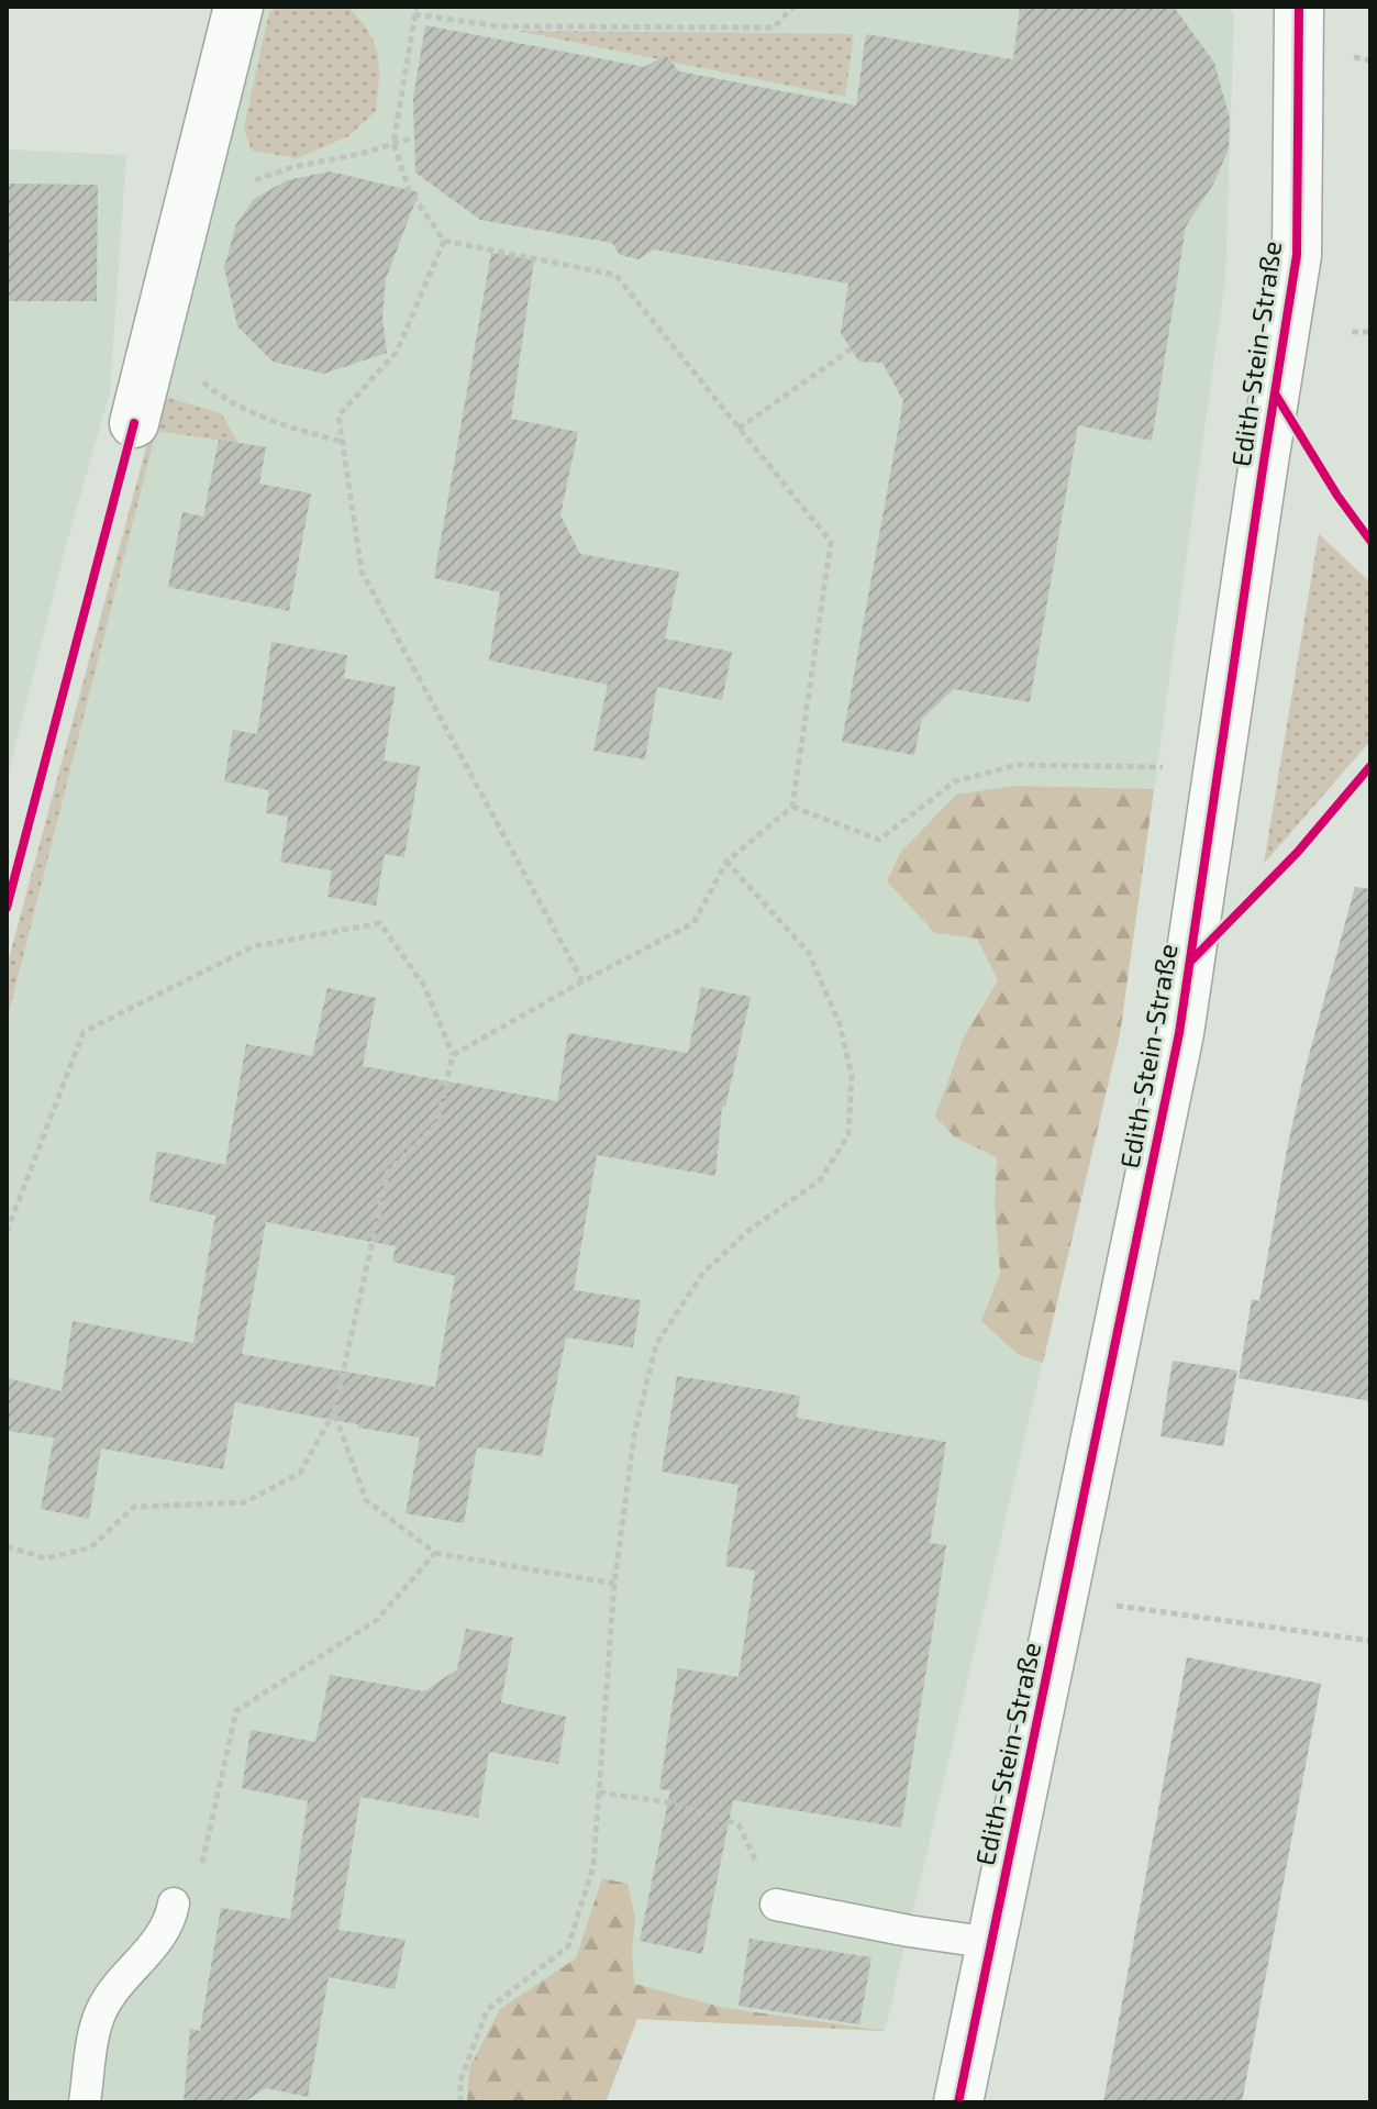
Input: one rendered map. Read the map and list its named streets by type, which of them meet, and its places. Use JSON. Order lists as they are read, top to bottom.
{
  "streets": {
    "street": ["Edith-Stein-Straße"]
  }
}
